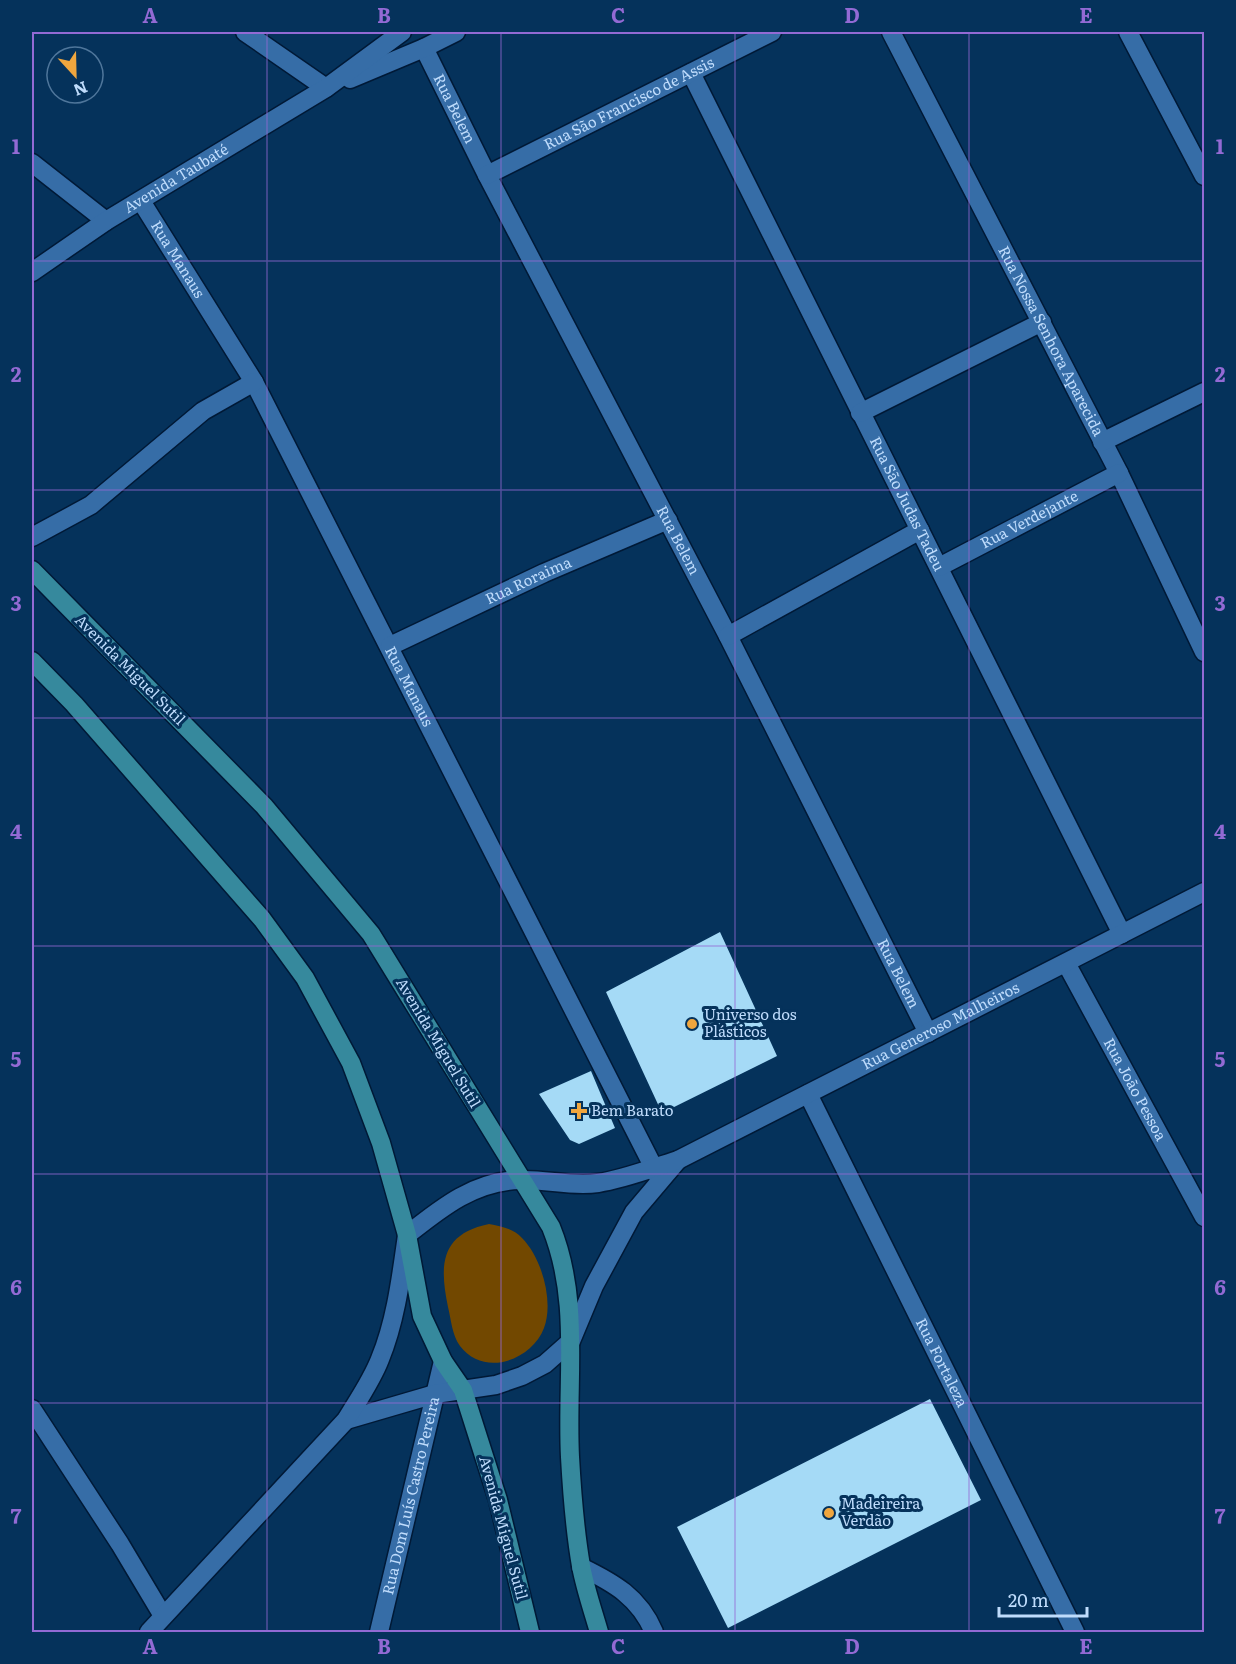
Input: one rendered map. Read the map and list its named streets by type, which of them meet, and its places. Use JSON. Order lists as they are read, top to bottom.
{
  "streets": {
    "main road": ["Avenida Miguel Sutil"],
    "street": [
      "Rua São Francisco de Assis",
      "Rua Belem",
      "Avenida Taubaté",
      "Rua Manaus",
      "Rua Nossa Senhora Aparecida",
      "Rua São Judas Tadeu",
      "Rua Verdejante",
      "Rua Roraima",
      "Rua Generoso Malheiros",
      "Rua João Pessoa",
      "Rua Fortaleza",
      "Rua Dom Luís Castro Pereira"
    ]
  },
  "crossings": [
    ["Rua São Francisco de Assis", "Rua Belem"],
    ["Rua São Francisco de Assis", "Rua São Judas Tadeu"],
    ["Rua Belem", "Avenida Taubaté"],
    ["Rua Belem", "Rua Roraima"],
    ["Rua Belem", "Rua Generoso Malheiros"],
    ["Avenida Taubaté", "Rua Manaus"],
    ["Rua Manaus", "Rua Roraima"],
    ["Rua Manaus", "Rua Generoso Malheiros"],
    ["Rua Nossa Senhora Aparecida", "Rua Verdejante"],
    ["Rua São Judas Tadeu", "Rua Verdejante"],
    ["Rua São Judas Tadeu", "Rua Generoso Malheiros"],
    ["Avenida Miguel Sutil", "Rua Generoso Malheiros"],
    ["Avenida Miguel Sutil", "Rua Dom Luís Castro Pereira"],
    ["Rua Generoso Malheiros", "Rua João Pessoa"],
    ["Rua Generoso Malheiros", "Rua Fortaleza"],
    ["Rua Generoso Malheiros", "Rua Dom Luís Castro Pereira"]
  ],
  "places": {
    "other": ["Universo dos Plásticos", "Madeireira Verdão"],
    "health": ["Bem Barato"]
  },
  "scale_bar": "20 m",
  "north": "bottom",
  "grid": {
    "columns": [
      "A",
      "B",
      "C",
      "D",
      "E"
    ],
    "rows": [
      "1",
      "2",
      "3",
      "4",
      "5",
      "6",
      "7"
    ]
  }
}
